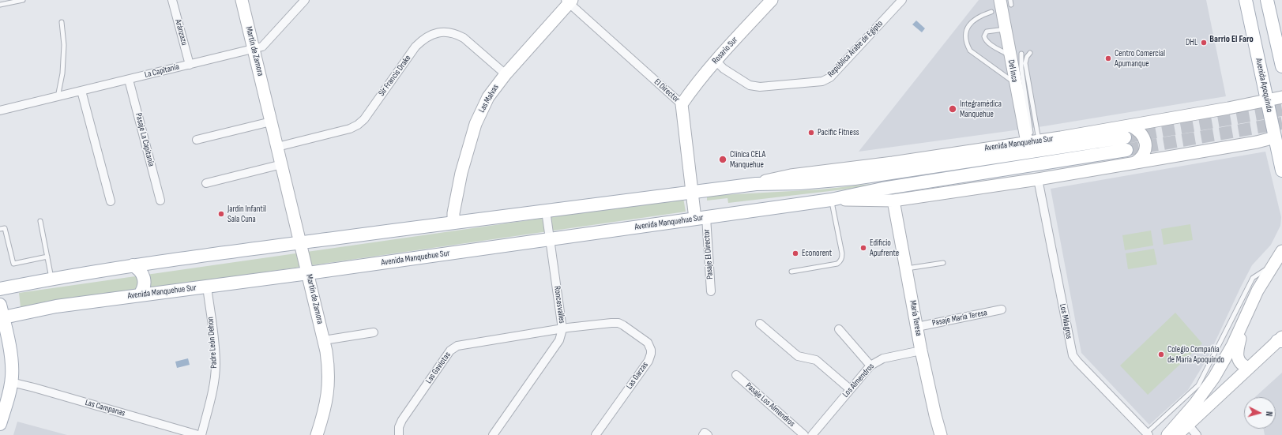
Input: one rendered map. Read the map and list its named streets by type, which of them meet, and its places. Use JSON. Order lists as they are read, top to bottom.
{
  "streets": {
    "main road": [
      "Rosario Sur",
      "Martín de Zamora",
      "Del Inca",
      "Avenida Apoquindo",
      "El Director",
      "Las Malvas",
      "Avenida Manquehue Sur",
      "María Teresa"
    ],
    "street": [
      "Aránzazu",
      "República Árabe de Egipto",
      "La Capitanía",
      "Sir Francis Drake",
      "Pasaje La Capitanía",
      "Pasaje El Director",
      "Roncesvalles",
      "Pasaje María Teresa",
      "Los Milagros",
      "Padre León Dehon",
      "Las Gaviotas",
      "Las Garzas",
      "Los Almendros",
      "Pasaje Los Almendros",
      "Las Campanas"
    ]
  },
  "crossings": [
    ["Aránzazu", "La Capitanía"],
    ["República Árabe de Egipto", "Rosario Sur"],
    ["Rosario Sur", "El Director"],
    ["Martín de Zamora", "La Capitanía"],
    ["Martín de Zamora", "Sir Francis Drake"],
    ["Martín de Zamora", "Avenida Manquehue Sur"],
    ["La Capitanía", "Pasaje La Capitanía"],
    ["Del Inca", "Avenida Manquehue Sur"],
    ["Sir Francis Drake", "Las Malvas"],
    ["Avenida Apoquindo", "Avenida Manquehue Sur"],
    ["El Director", "Las Malvas"],
    ["El Director", "Avenida Manquehue Sur"],
    ["El Director", "Pasaje El Director"],
    ["Las Malvas", "Avenida Manquehue Sur"],
    ["Avenida Manquehue Sur", "Pasaje El Director"],
    ["Avenida Manquehue Sur", "Roncesvalles"],
    ["Avenida Manquehue Sur", "María Teresa"],
    ["Avenida Manquehue Sur", "Los Milagros"],
    ["Avenida Manquehue Sur", "Padre León Dehon"],
    ["Roncesvalles", "Las Gaviotas"],
    ["Roncesvalles", "Las Garzas"],
    ["María Teresa", "Pasaje María Teresa"],
    ["María Teresa", "Los Almendros"],
    ["Las Gaviotas", "Las Garzas"]
  ],
  "districts": ["Barrio El Faro"],
  "places": [
    "DHL",
    "Centro Comercial Apumanque",
    "Integramédica Manquehue",
    "Pacific Fitness",
    "Clínica CELA Manquehue",
    "Jardín Infantil Sala Cuna",
    "Edificio Apufrente",
    "Econorent",
    "Colegio Compañía de María Apoquindo"
  ],
  "north": "right"
}
